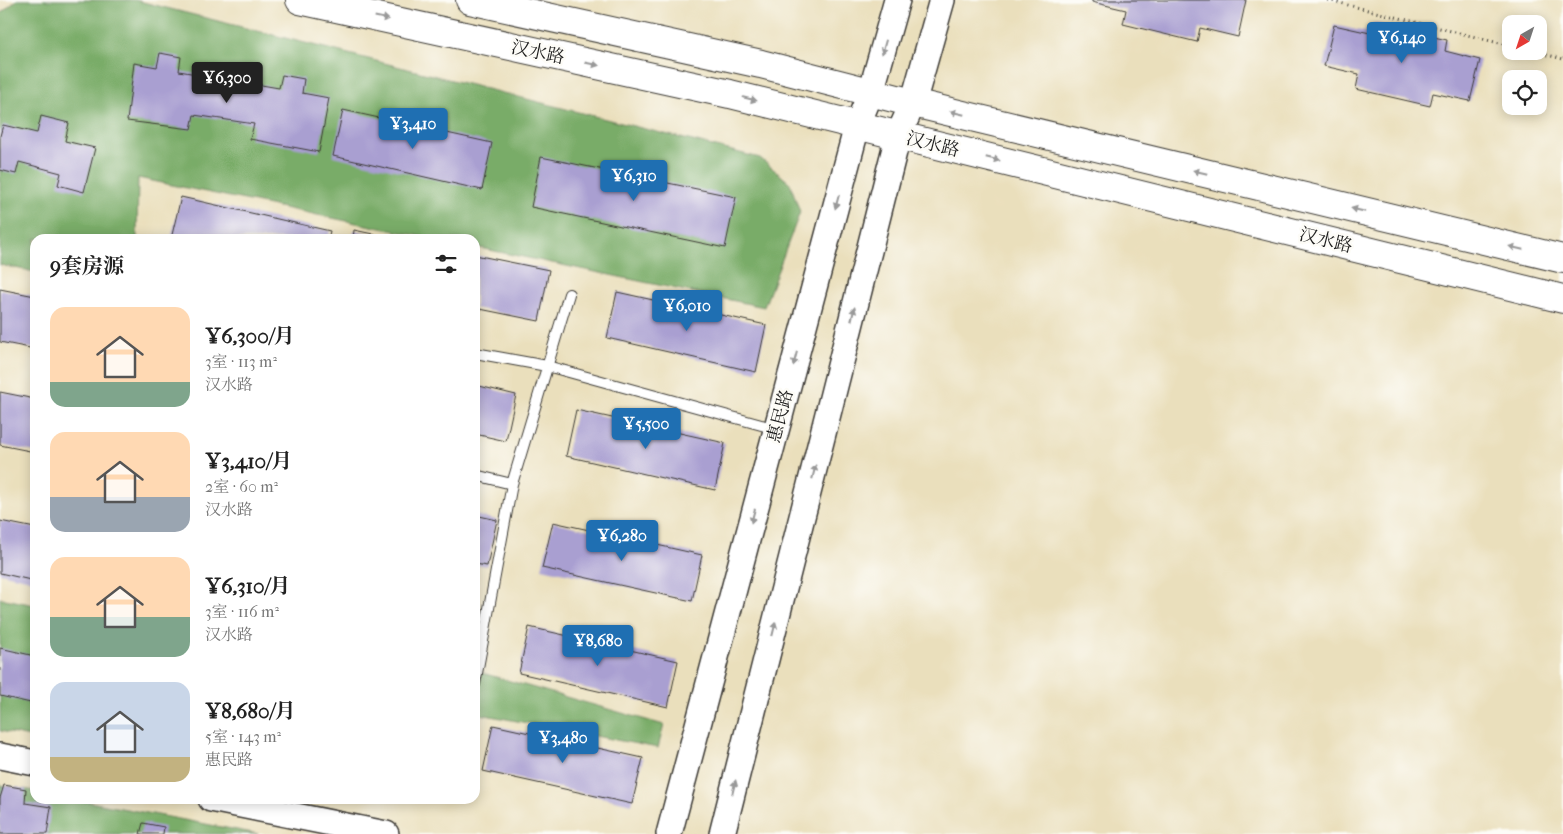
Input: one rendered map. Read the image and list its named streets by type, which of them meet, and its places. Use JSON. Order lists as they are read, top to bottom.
{
  "streets": {
    "main road": ["汉水路"],
    "street": ["惠民路"]
  },
  "crossings": [
    ["汉水路", "惠民路"]
  ],
  "north": "bottom left",
  "page": {
    "price": [
      "¥6,140",
      "¥6,300",
      "¥3,410",
      "¥6,310",
      "¥6,010",
      "¥5,500",
      "¥6,280",
      "¥8,680",
      "¥3,480"
    ],
    "heading": "9套房源",
    "list": [
      {
        "name": "¥6,300/月",
        "note": "3室 · 113 m² · 汉水路"
      },
      {
        "name": "¥3,410/月",
        "note": "2室 · 60 m² · 汉水路"
      },
      {
        "name": "¥6,310/月",
        "note": "3室 · 116 m² · 汉水路"
      },
      {
        "name": "¥8,680/月",
        "note": "5室 · 143 m² · 惠民路"
      }
    ]
  }
}
